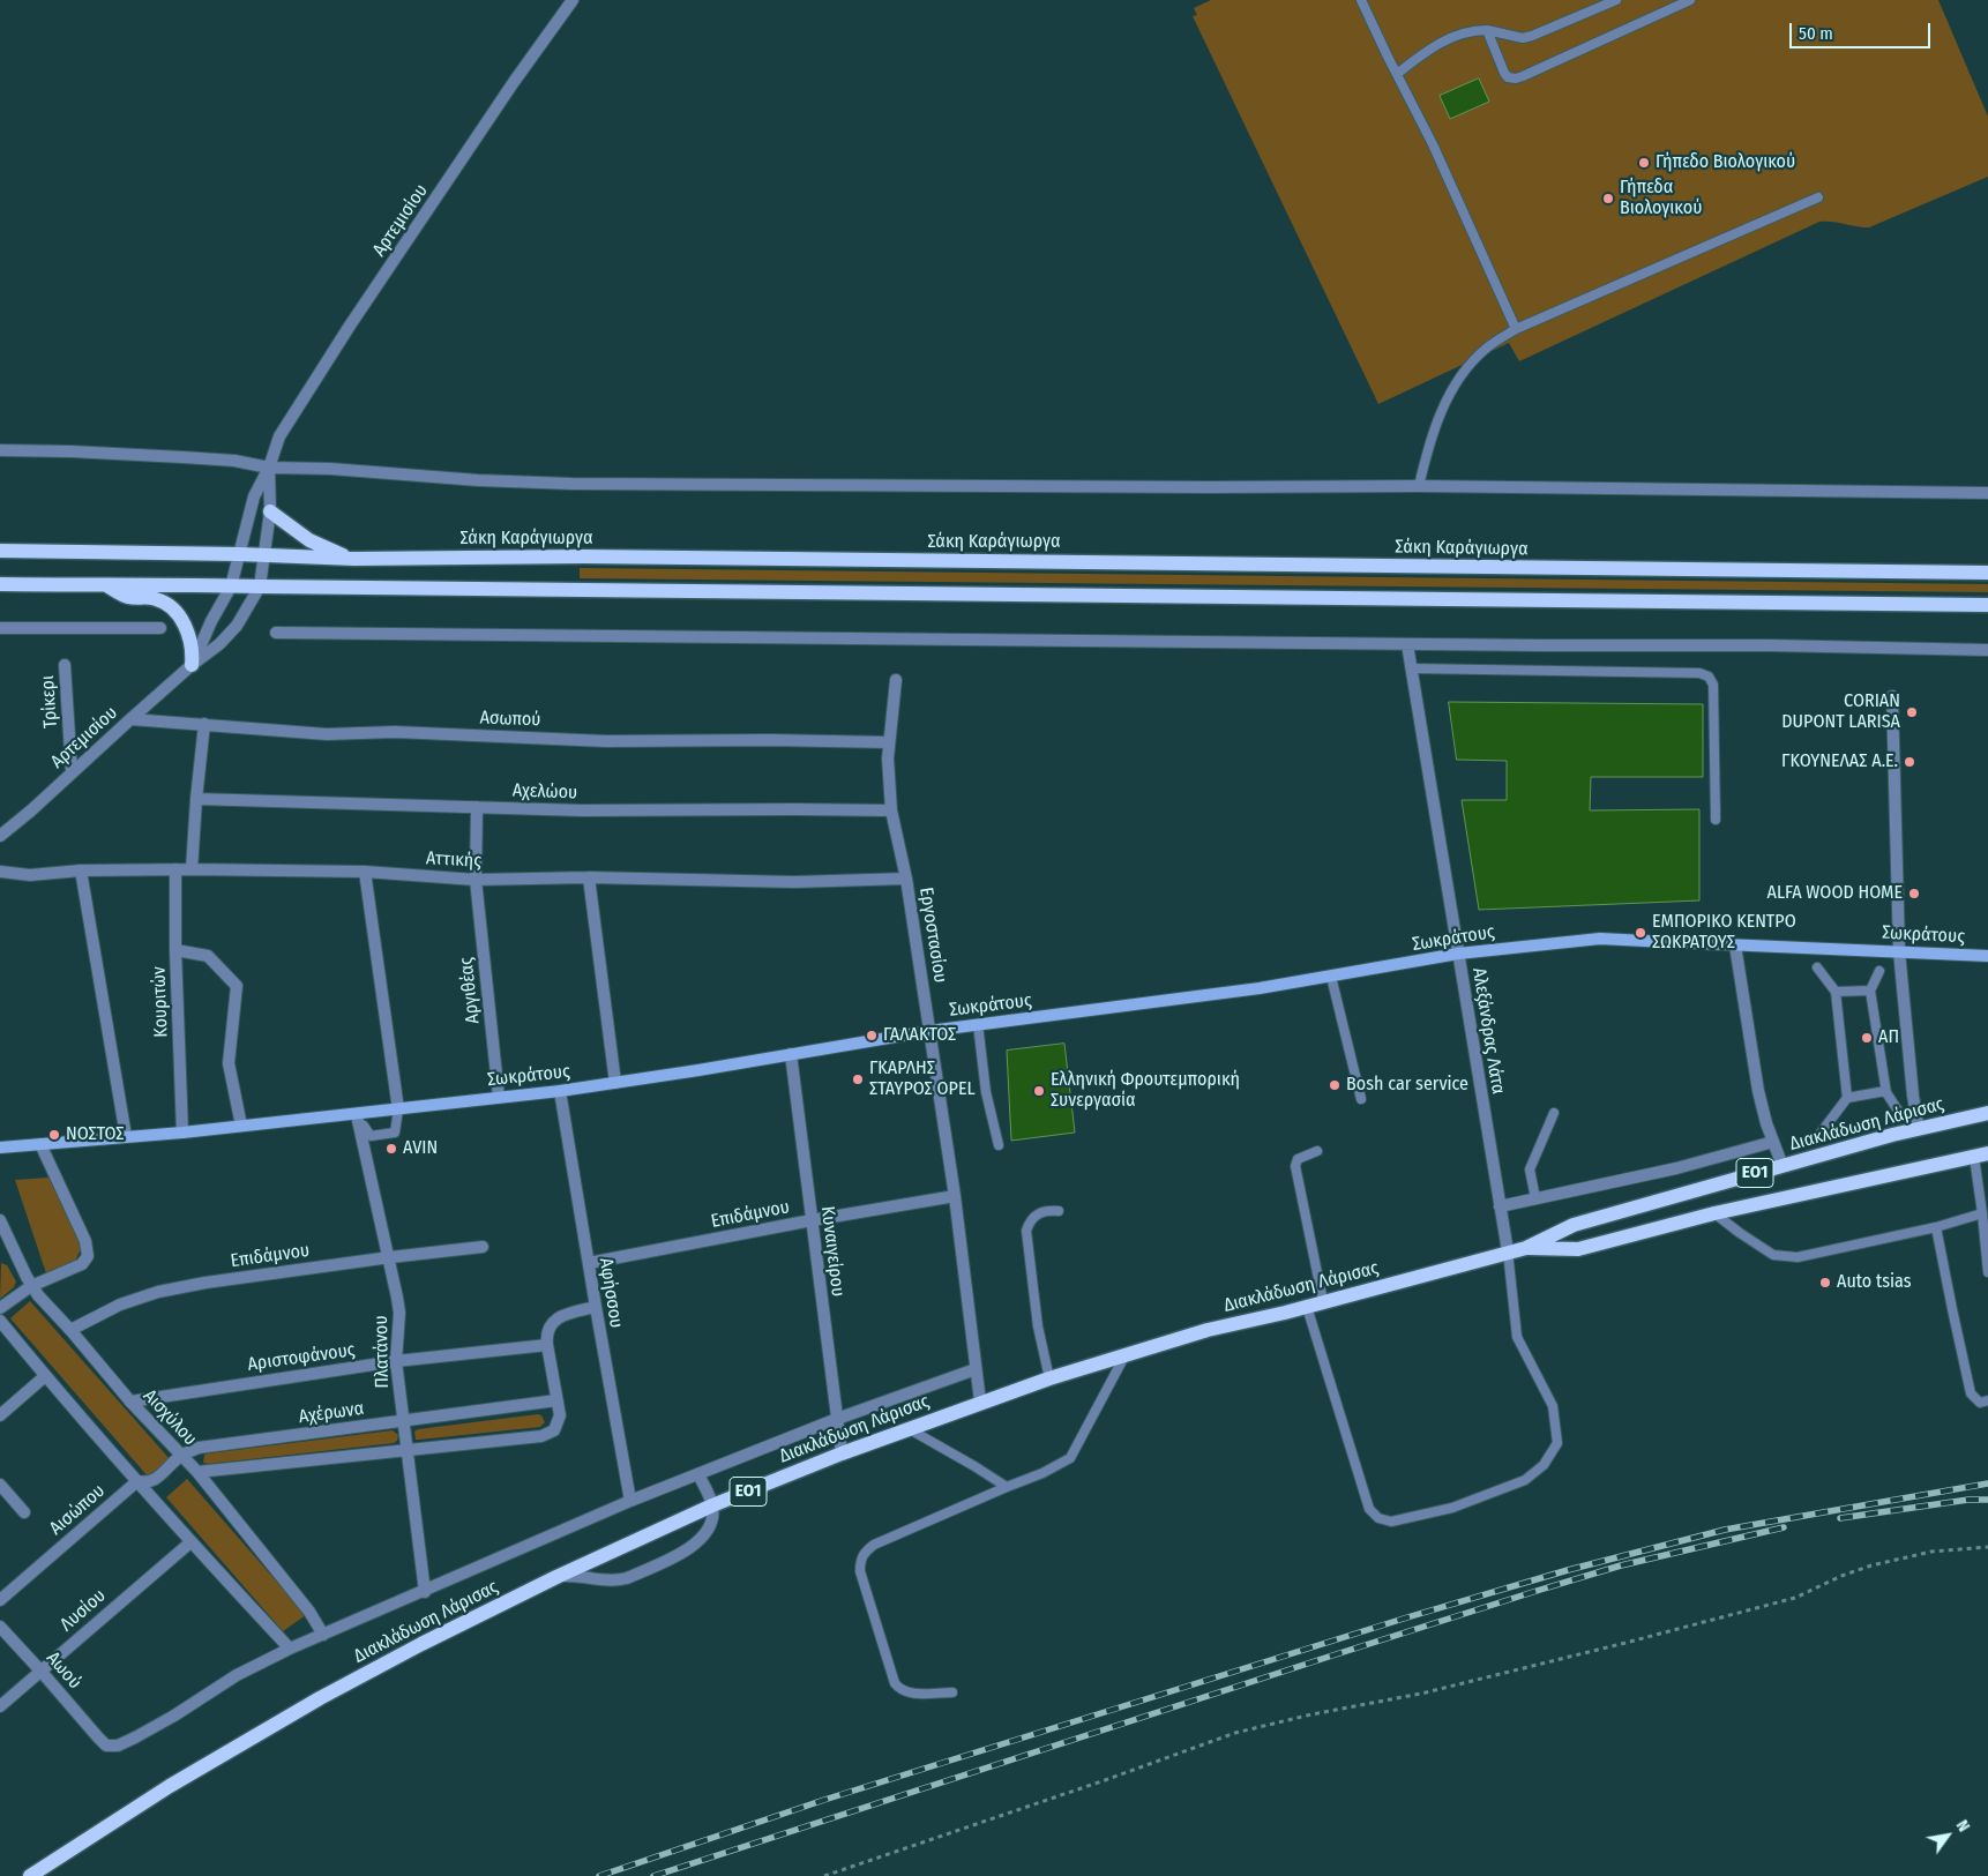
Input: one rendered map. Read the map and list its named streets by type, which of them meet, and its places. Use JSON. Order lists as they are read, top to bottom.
{
  "streets": {
    "main road": [
      "Σάκη Καράγιωργα",
      "Σωκράτους",
      "Διακλάδωση Λάρισας",
      "ΕΟ1"
    ],
    "street": [
      "Αρτεμισίου",
      "Τρίκερι",
      "Ασωπού",
      "Αχελώου",
      "Αττικής",
      "Εργοστασίου",
      "Αργιθέας",
      "Κουριτών",
      "Αλεξάνδρας Λάτα",
      "Επιδάμνου",
      "Κυναιγείρου",
      "Αφήσσου",
      "Πλατάνου",
      "Αριστοφάνους",
      "Αχέρωνα",
      "Αισχύλου",
      "Αισώπου",
      "Λυσίου",
      "Αωού"
    ]
  },
  "crossings": [
    ["Αρτεμισίου", "Σάκη Καράγιωργα"],
    ["Αρτεμισίου", "Τρίκερι"],
    ["Αρτεμισίου", "Ασωπού"],
    ["Ασωπού", "Εργοστασίου"],
    ["Αχελώου", "Εργοστασίου"],
    ["Αχελώου", "Αργιθέας"],
    ["Αττικής", "Εργοστασίου"],
    ["Αττικής", "Αργιθέας"],
    ["Αττικής", "Κουριτών"],
    ["Εργοστασίου", "Σωκράτους"],
    ["Εργοστασίου", "Διακλάδωση Λάρισας"],
    ["Εργοστασίου", "Επιδάμνου"],
    ["Σωκράτους", "Αργιθέας"],
    ["Σωκράτους", "Κουριτών"],
    ["Σωκράτους", "Αλεξάνδρας Λάτα"],
    ["Σωκράτους", "Κυναιγείρου"],
    ["Σωκράτους", "Αφήσσου"],
    ["Σωκράτους", "Πλατάνου"],
    ["Αλεξάνδρας Λάτα", "Διακλάδωση Λάρισας"],
    ["Διακλάδωση Λάρισας", "Κυναιγείρου"],
    ["Επιδάμνου", "Κυναιγείρου"],
    ["Επιδάμνου", "Αφήσσου"],
    ["Επιδάμνου", "Πλατάνου"],
    ["Επιδάμνου", "Αισχύλου"],
    ["Πλατάνου", "Αριστοφάνους"],
    ["Πλατάνου", "Αχέρωνα"],
    ["Αριστοφάνους", "Αισχύλου"],
    ["Αχέρωνα", "Αισχύλου"],
    ["Αχέρωνα", "Αισώπου"],
    ["Αισχύλου", "Αισώπου"],
    ["Λυσίου", "Αωού"]
  ],
  "places": [
    "Γήπεδο Βιολογικού",
    "Γήπεδα Βιολογικού",
    "CORIAN DUPONT LARISA",
    "ΓΚΟΥΝΕΛΑΣ Α.Ε.",
    "ALFA WOOD HOME",
    "ΕΜΠΟΡΙΚΟ ΚΕΝΤΡΟ ΣΩΚΡΑΤΟΥΣ",
    "ΓΑΛΑΚΤΟΣ",
    "ΑΠ",
    "ΓΚΑΡΛΗΣ ΣΤΑΥΡΟΣ OPEL",
    "Bosh car service",
    "Ελληνική Φρουτεμπορική Συνεργασία",
    "ΝΟΣΤΟΣ",
    "AVIN",
    "Auto tsias"
  ],
  "scale_bar": "50 m",
  "north": "top right"
}
